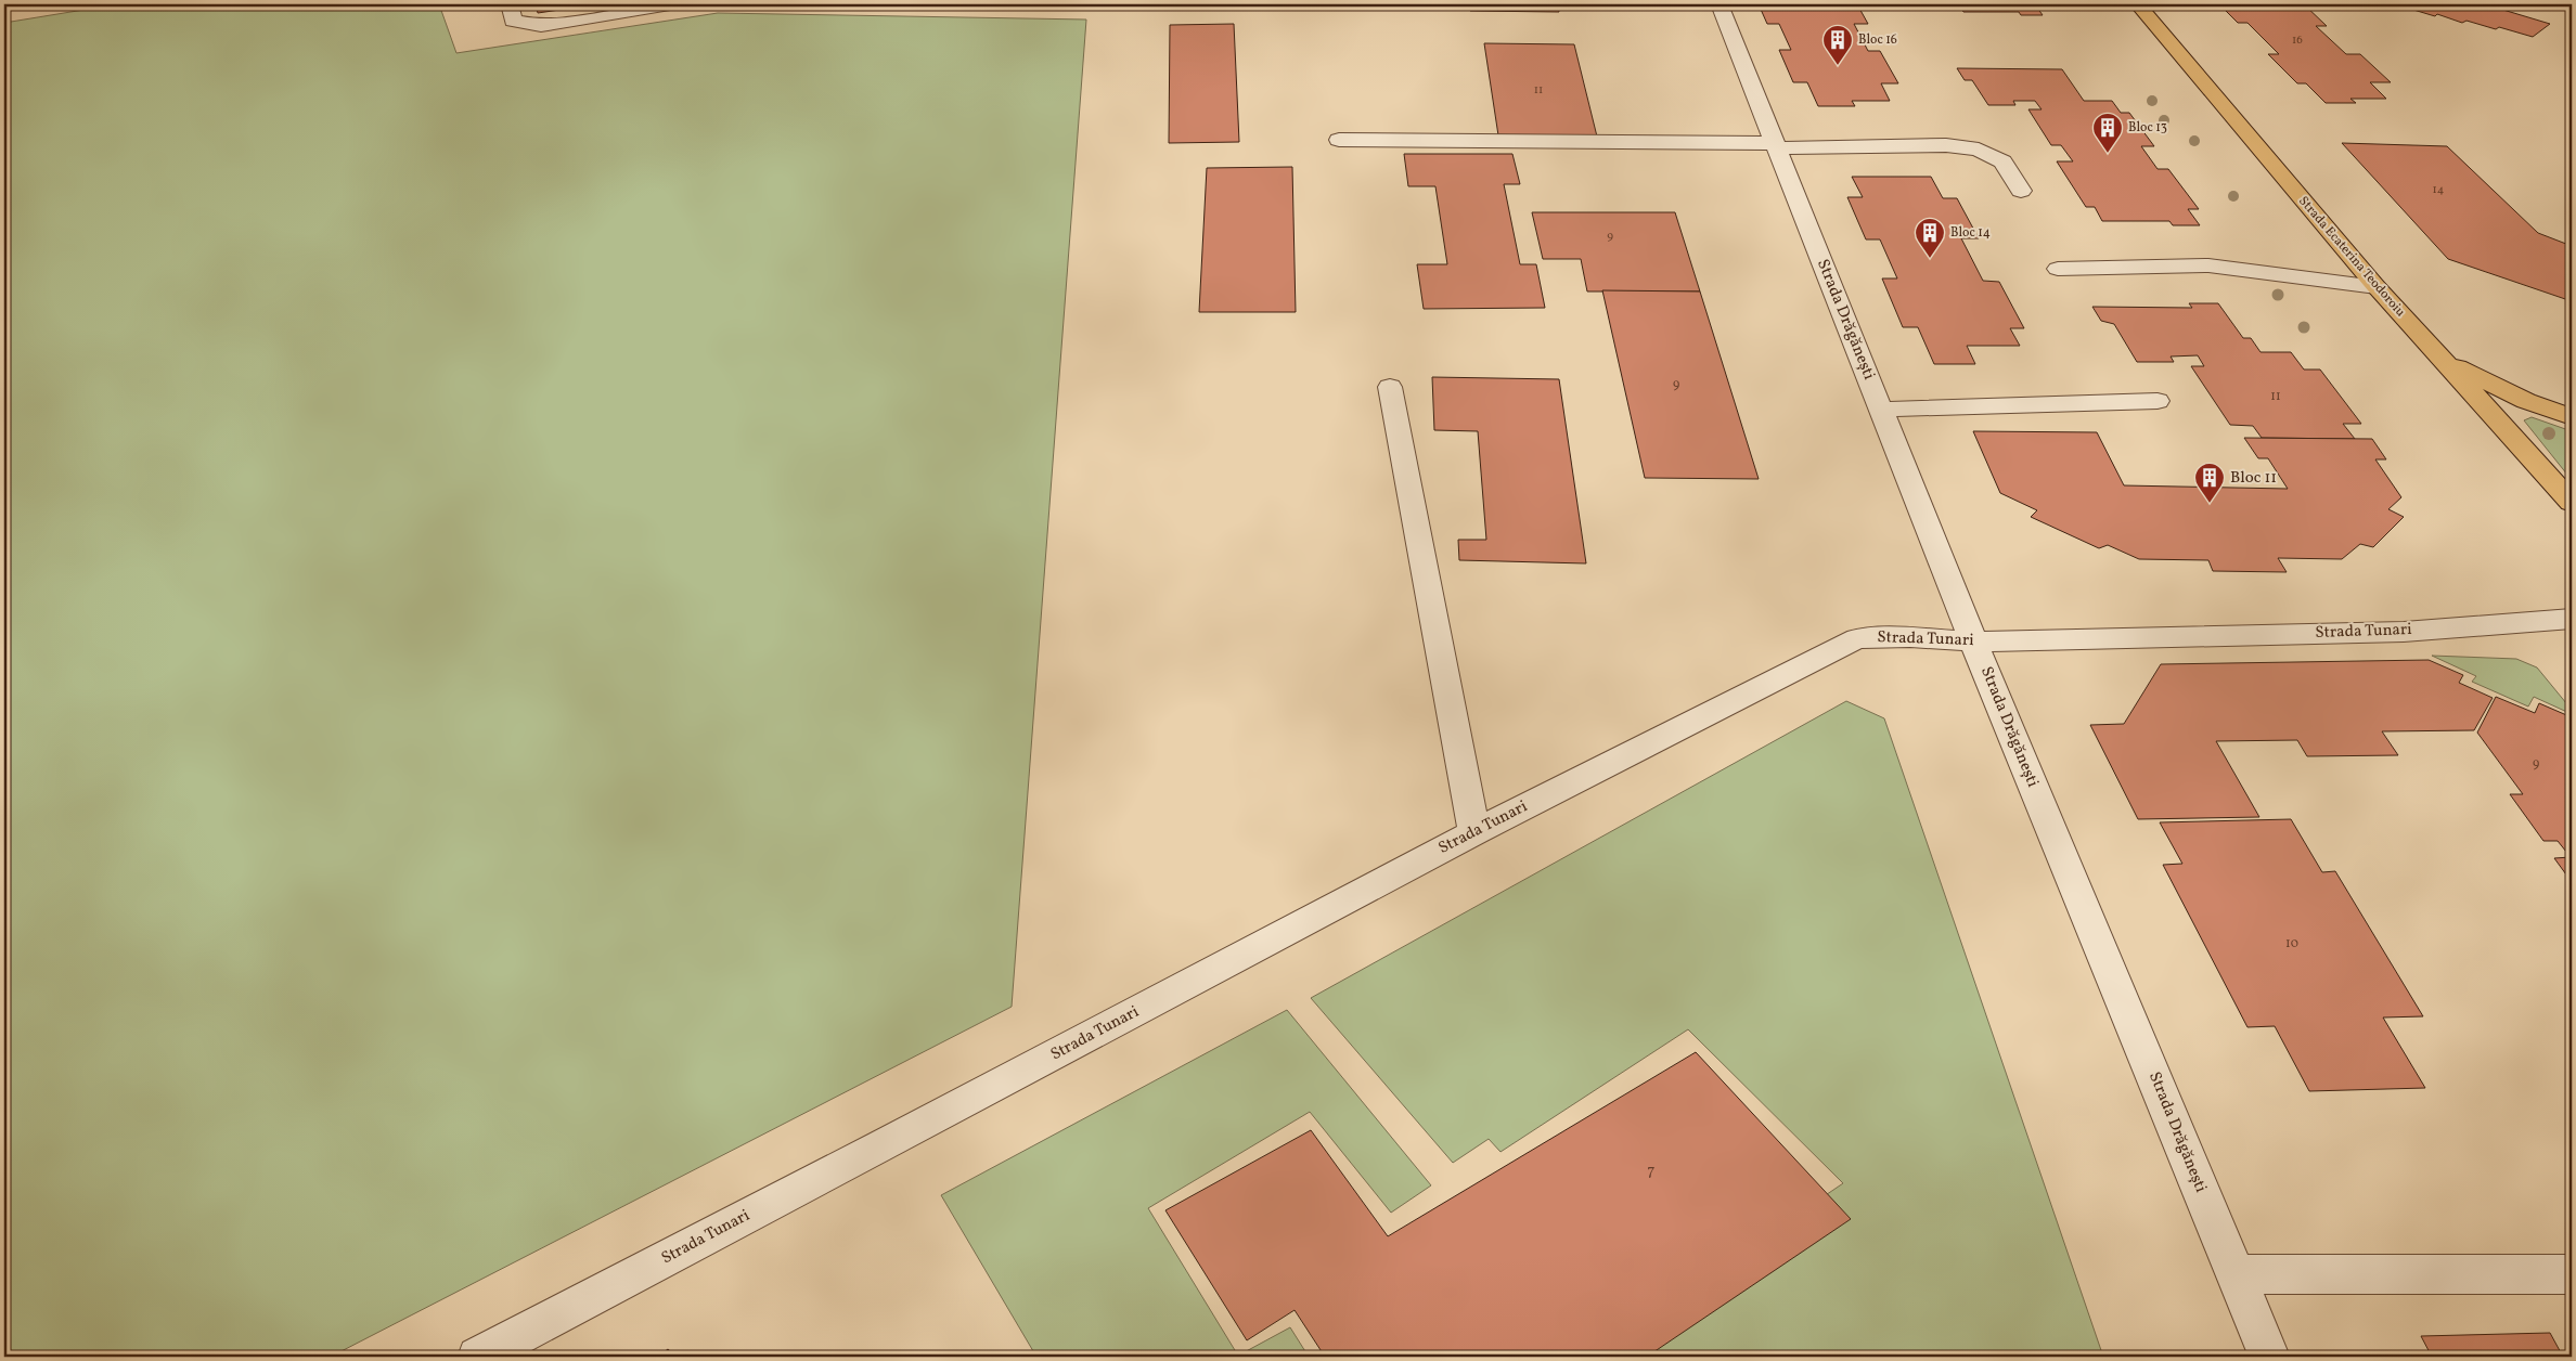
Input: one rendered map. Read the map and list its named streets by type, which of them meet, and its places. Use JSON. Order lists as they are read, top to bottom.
{
  "streets": {
    "main road": ["Strada Ecaterina Teodoroiu"],
    "street": ["Strada Drăgănești", "Strada Tunari"]
  },
  "crossings": [
    ["Strada Drăgănești", "Strada Tunari"]
  ],
  "places": {
    "building": [
      "Bloc 16",
      "Bloc 13",
      "Bloc 14",
      "Bloc 11"
    ]
  },
  "house_numbers": [
    "16",
    "11",
    "14",
    "9",
    "9",
    "11",
    "9",
    "10",
    "7"
  ]
}
